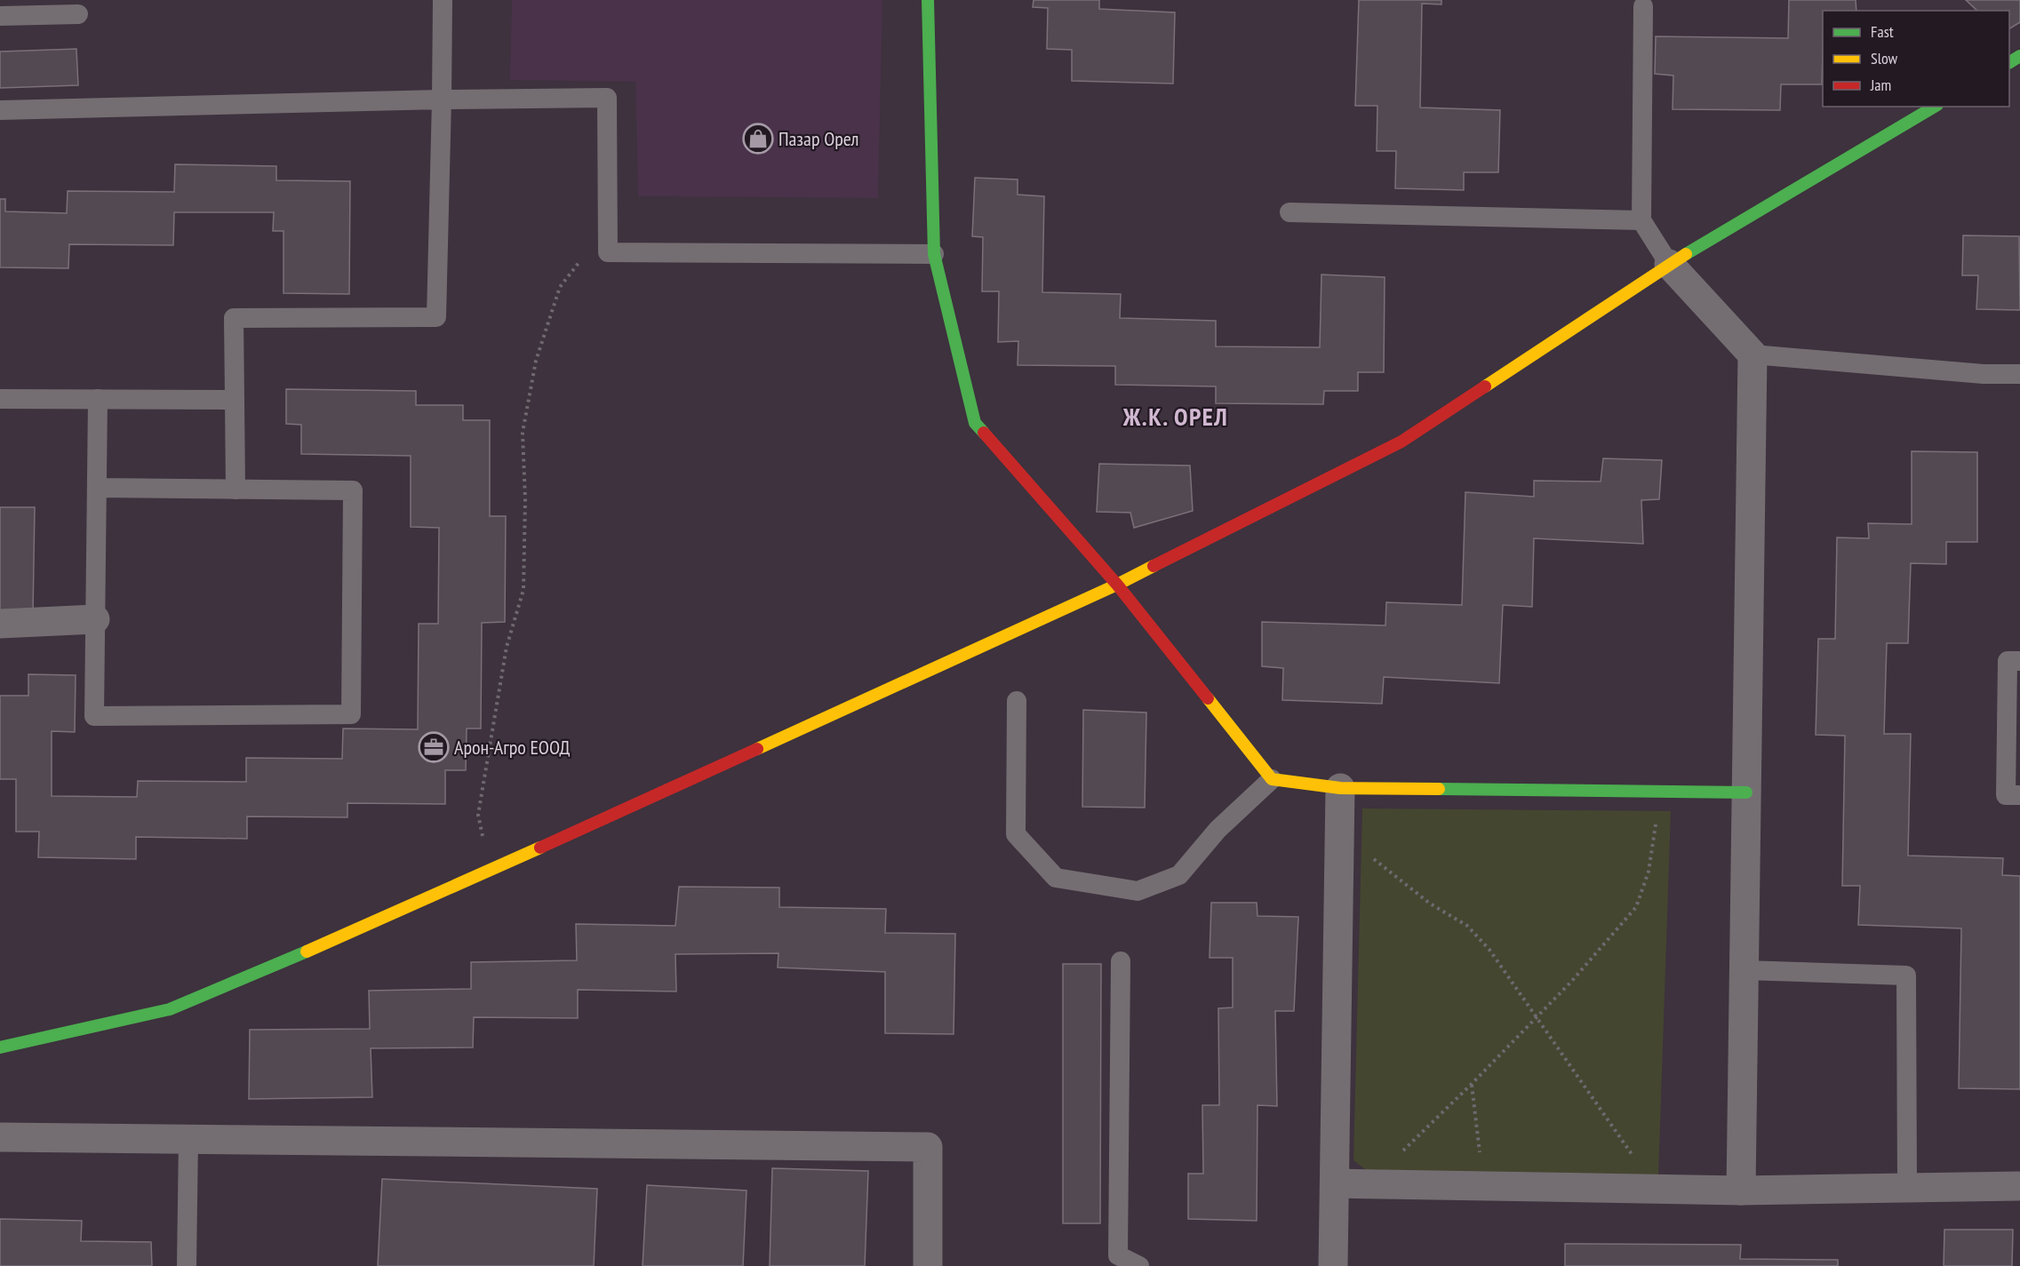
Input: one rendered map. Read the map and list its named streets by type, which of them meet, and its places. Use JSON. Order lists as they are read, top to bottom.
{
  "districts": ["Ж.К. ОРЕЛ"],
  "places": {
    "shop": ["Пазар Орел"],
    "office": ["Арон-Агро ЕООД"]
  },
  "legend": ["Fast", "Slow", "Jam"]
}
